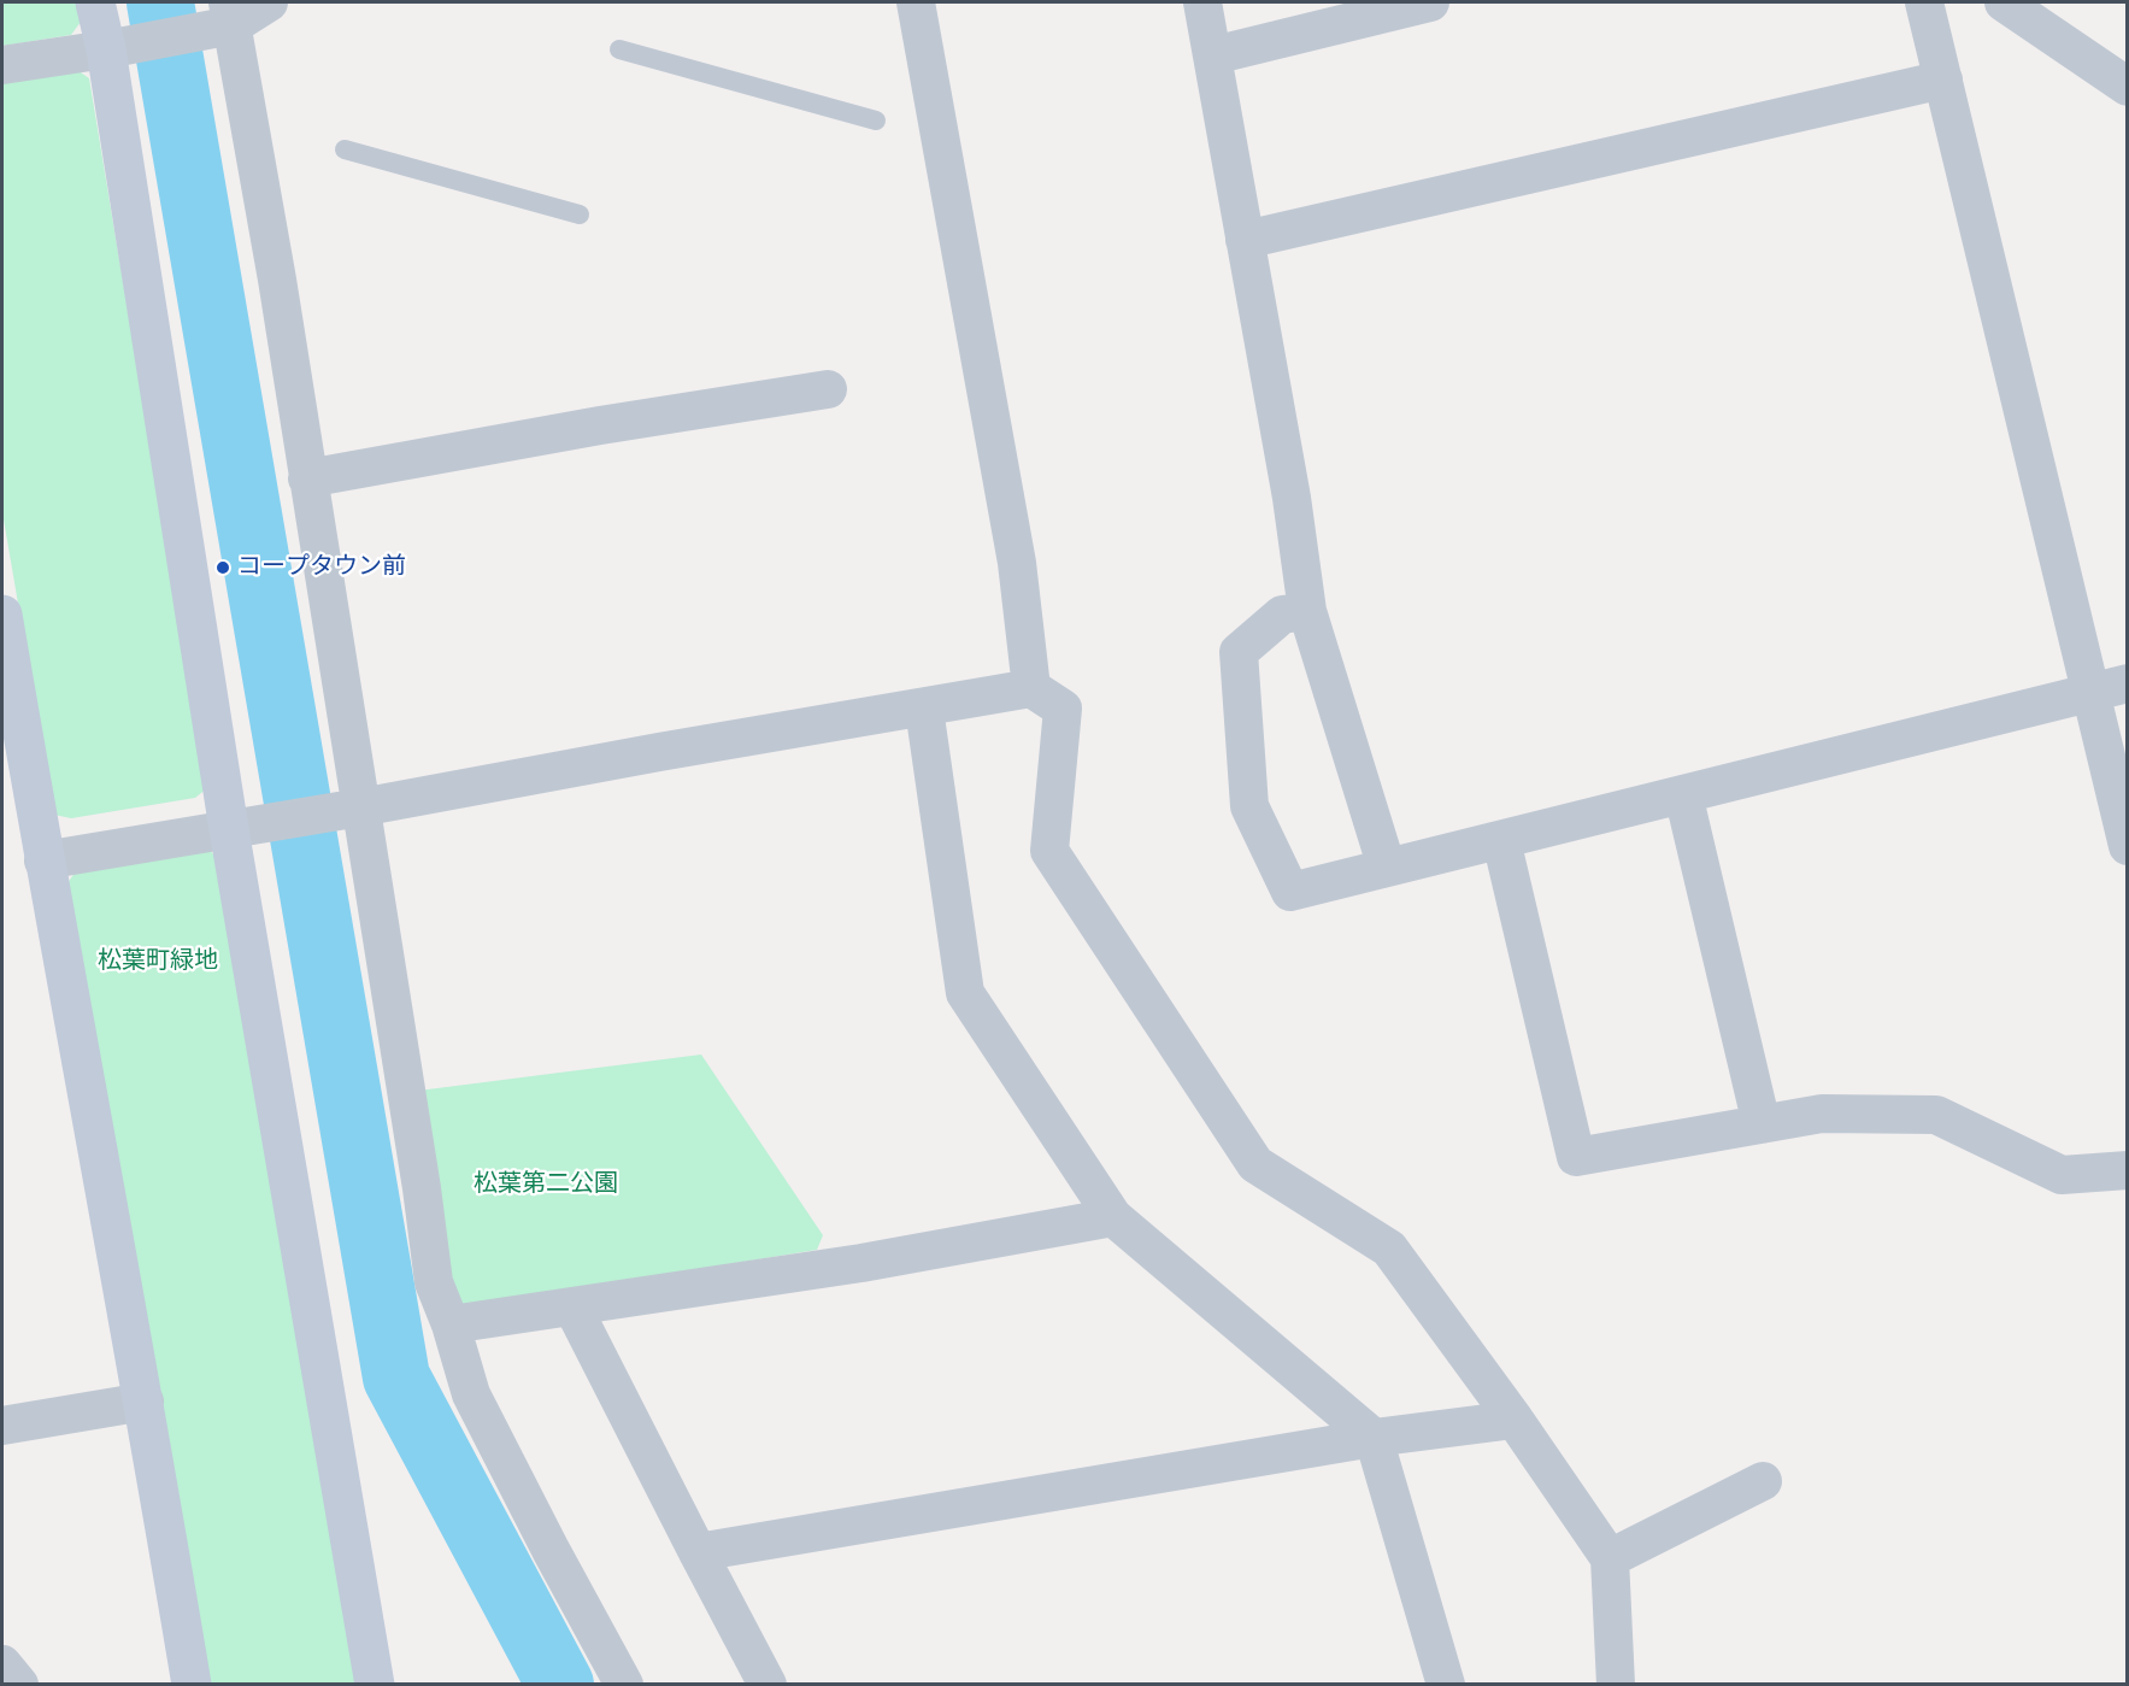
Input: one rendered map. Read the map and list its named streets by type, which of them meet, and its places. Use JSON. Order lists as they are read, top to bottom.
{
  "parks": ["松葉町緑地", "松葉第二公園"],
  "places": ["コープタウン前"]
}
